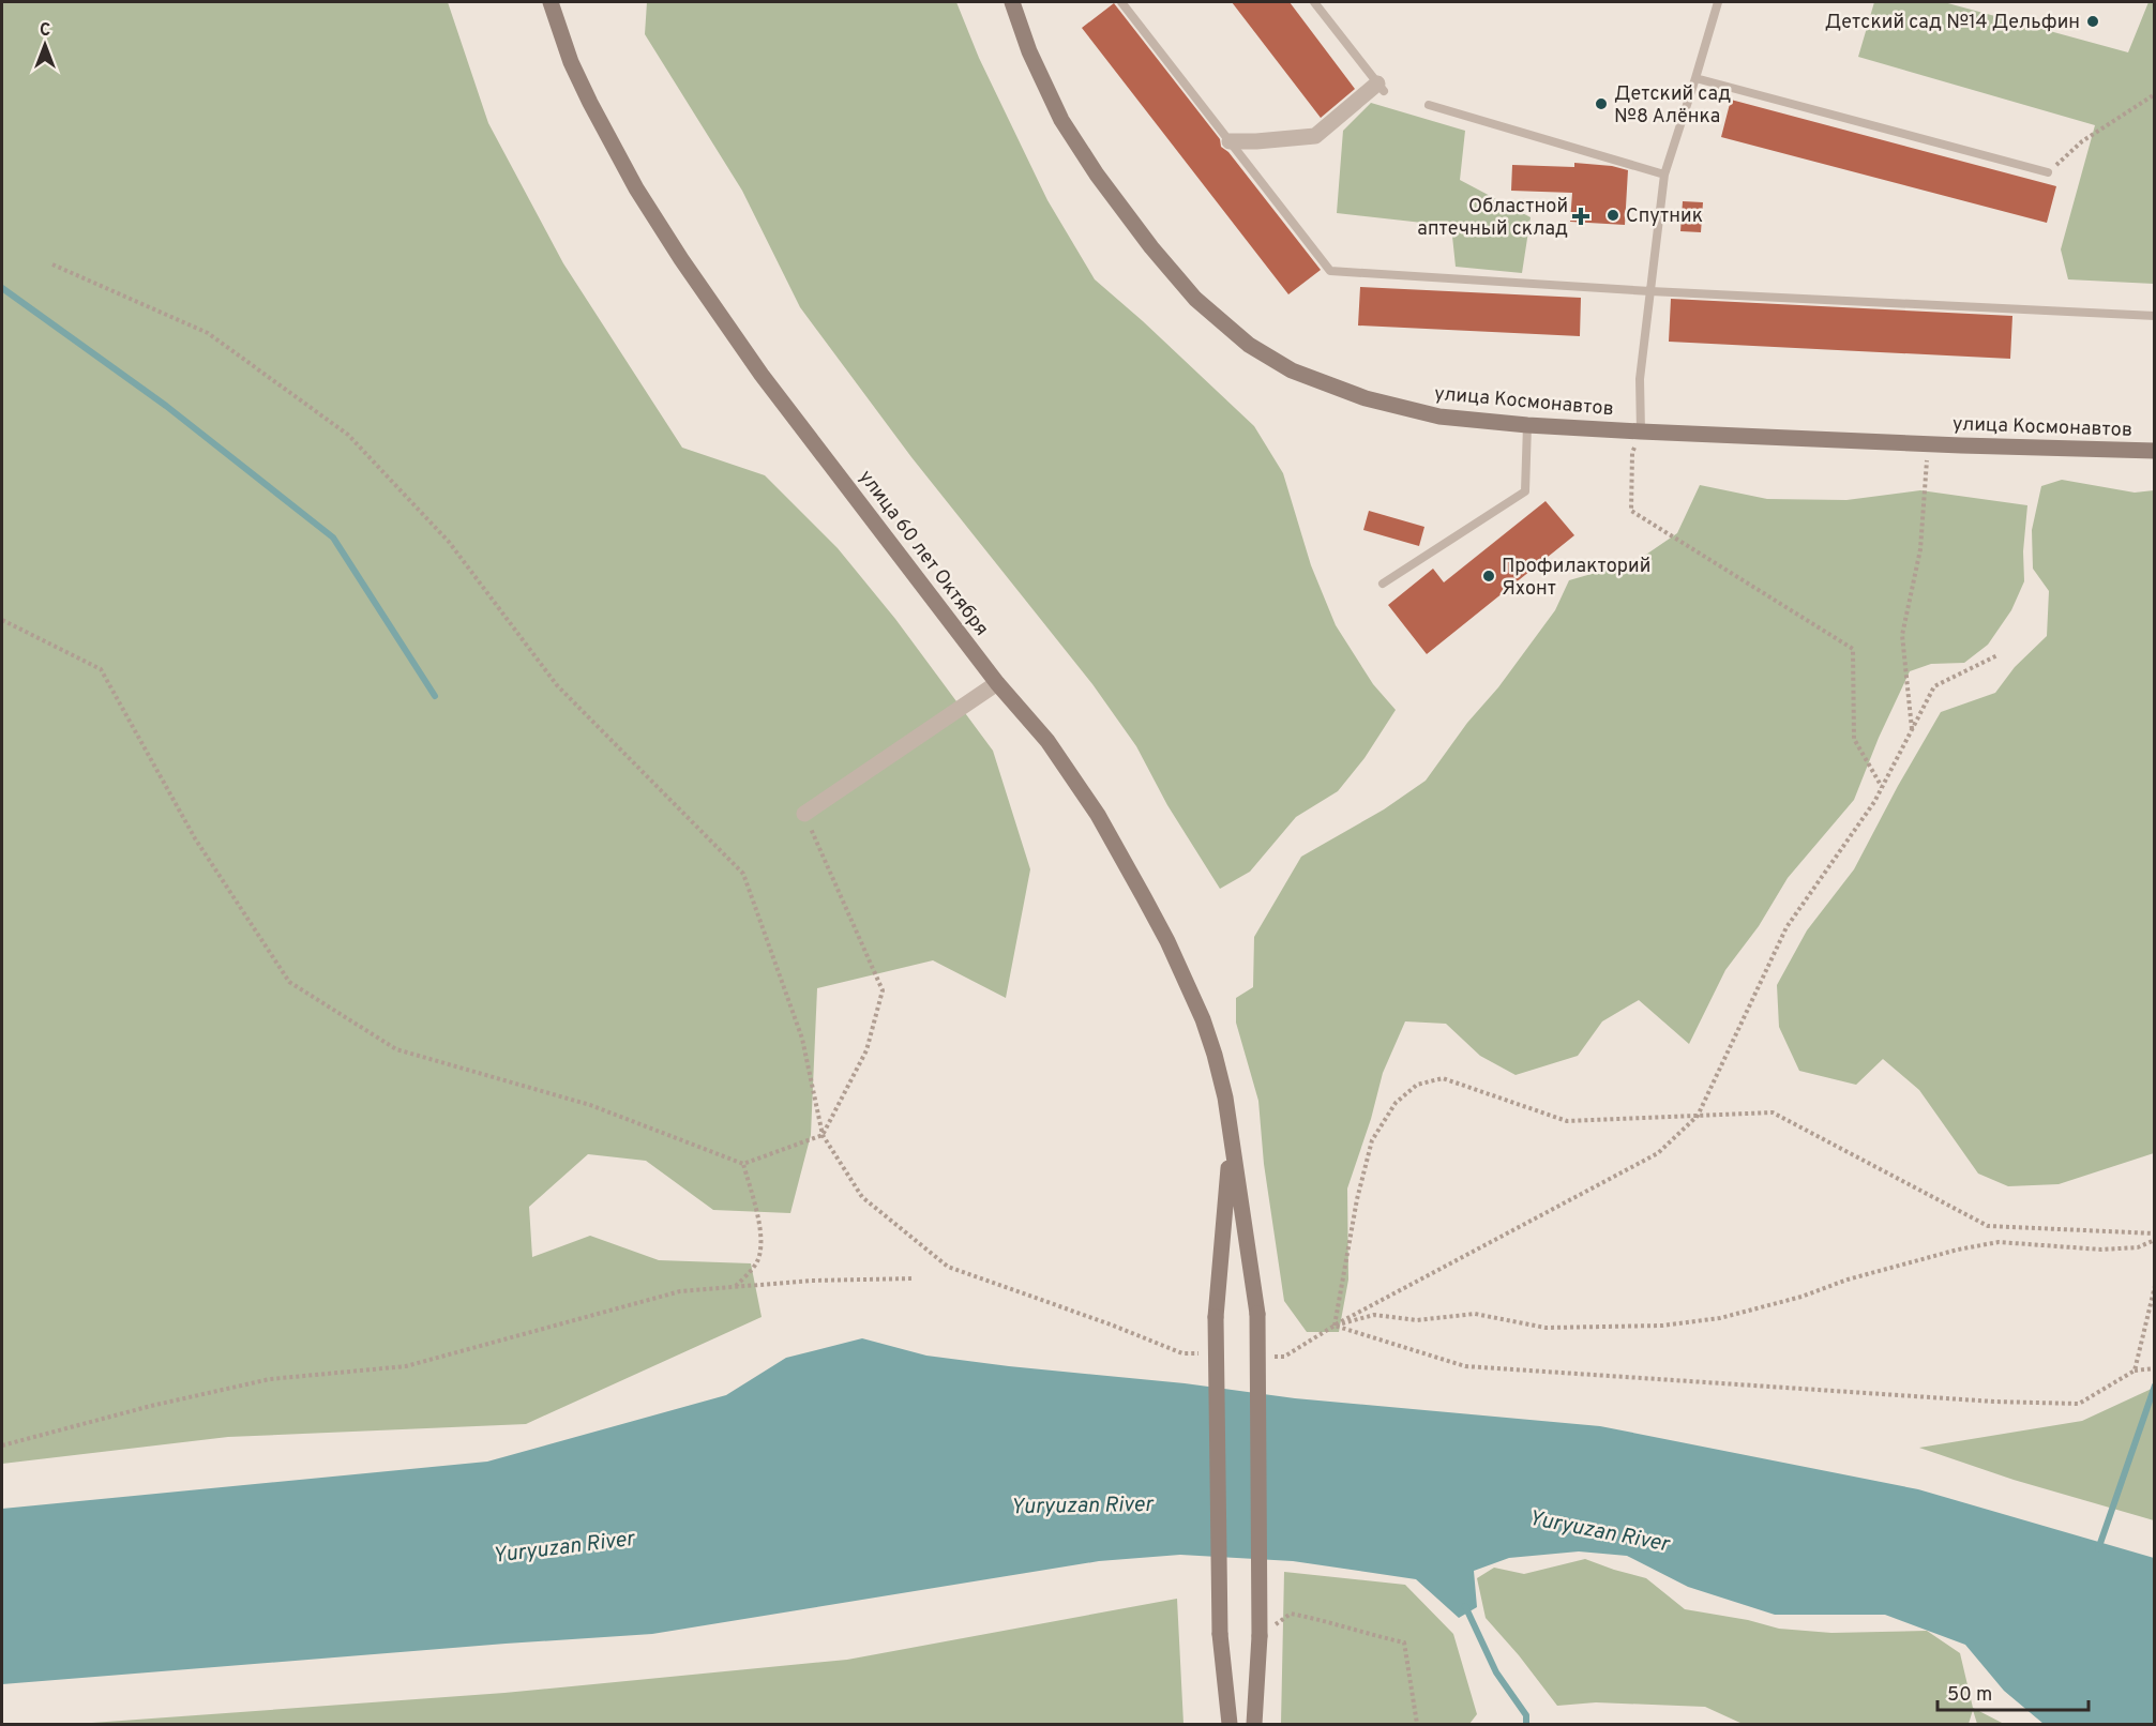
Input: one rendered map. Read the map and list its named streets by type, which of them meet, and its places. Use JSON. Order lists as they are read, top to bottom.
{
  "streets": {
    "main road": ["улица Космонавтов", "улица 60 лет Октября"]
  },
  "water": ["Yuryuzan River"],
  "places": {
    "other": [
      "Детский сад №14 Дельфин",
      "Детский сад №8 Алёнка",
      "Спутник",
      "Профилакторий Яхонт"
    ],
    "health": ["Областной аптечный склад"]
  },
  "scale_bar": "50 m",
  "north": "top"
}
